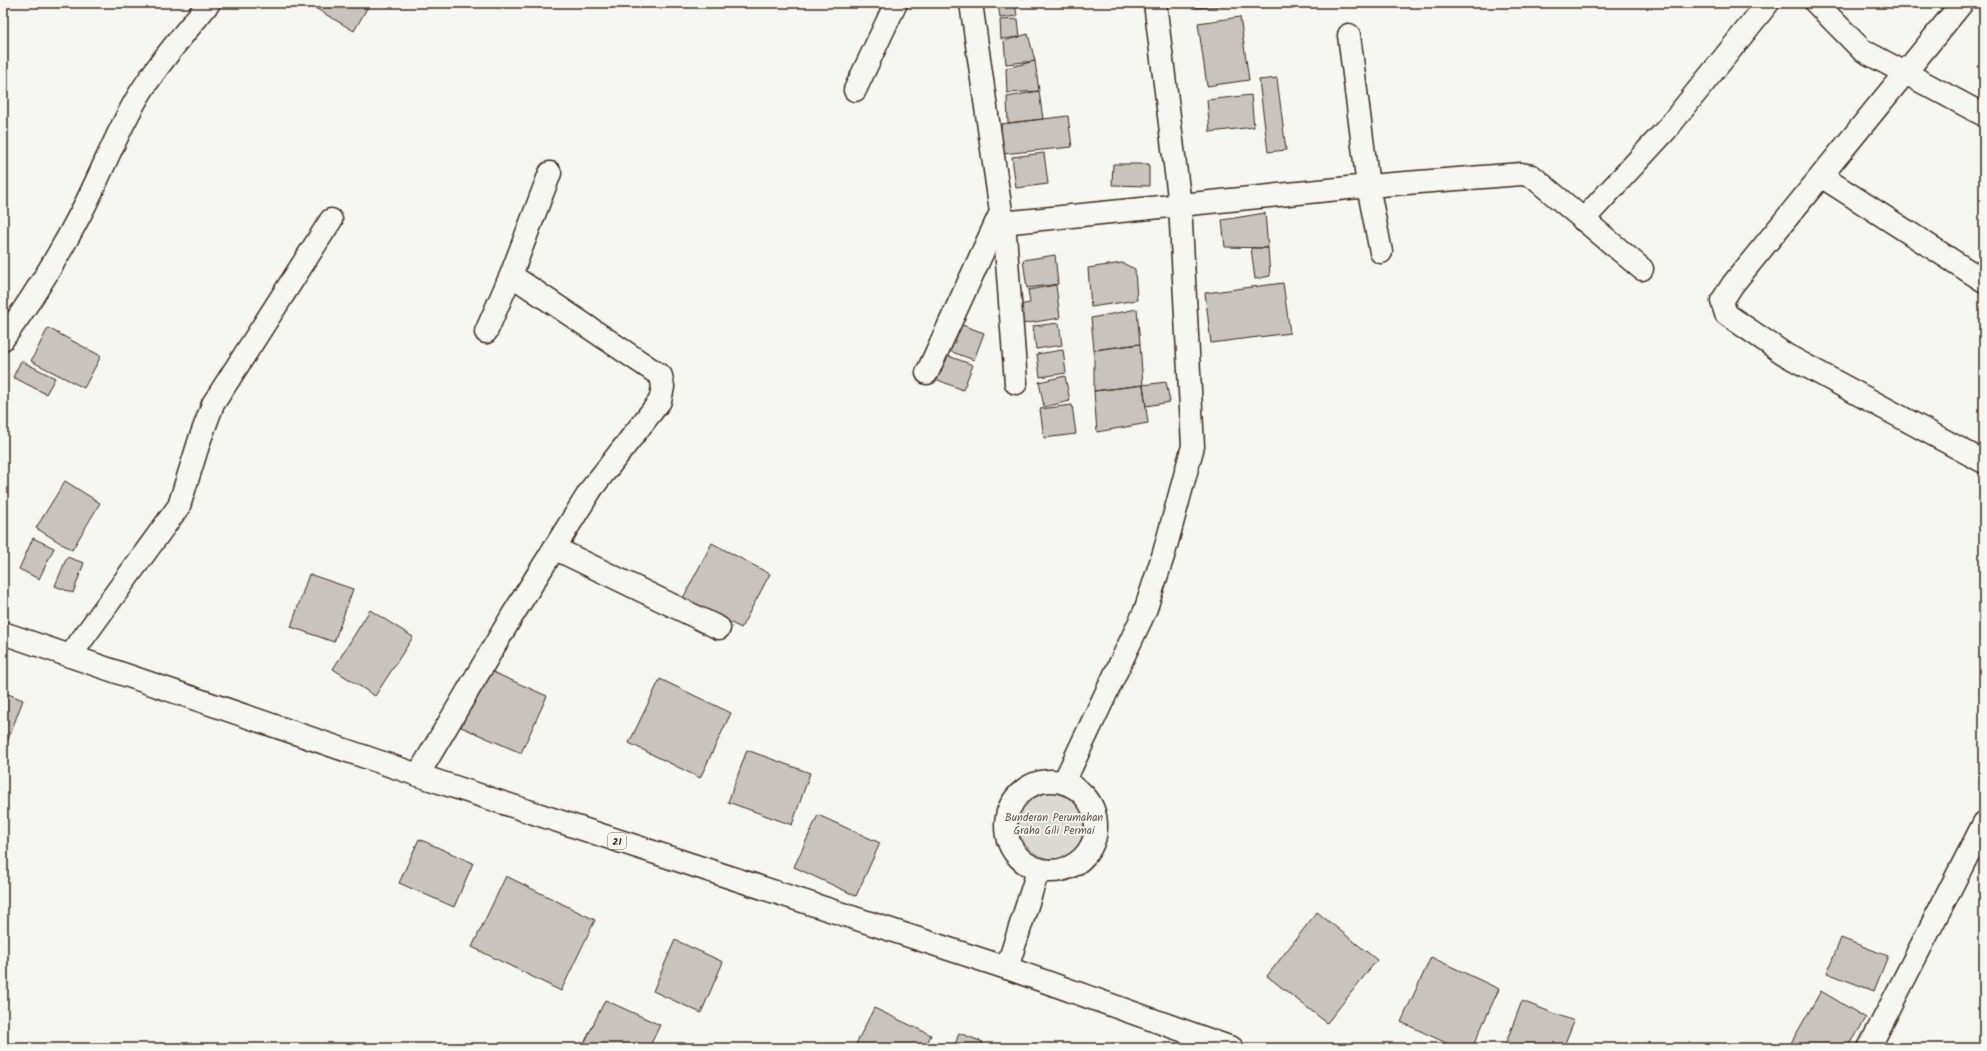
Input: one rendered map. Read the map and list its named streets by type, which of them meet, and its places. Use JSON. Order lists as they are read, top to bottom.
{
  "streets": {
    "main road": ["21"]
  },
  "parks": ["Bunderan Perumahan Graha Gili Permai"]
}
